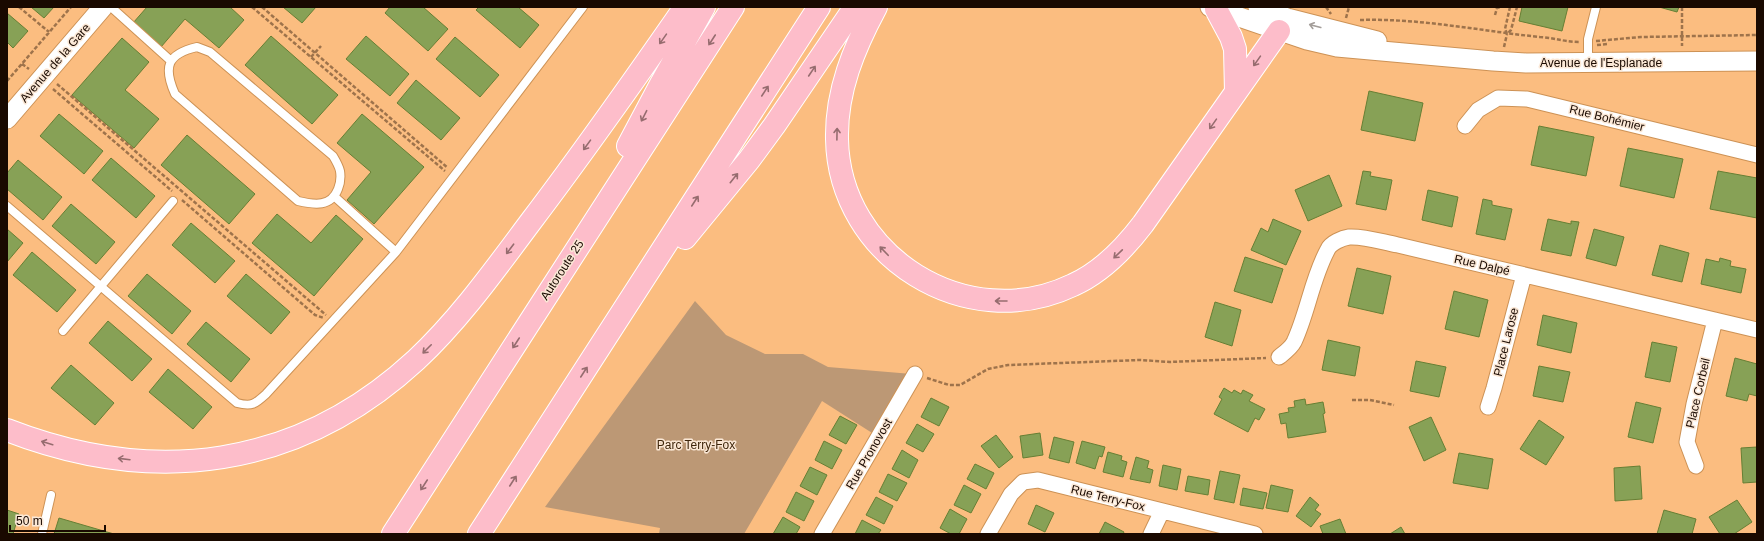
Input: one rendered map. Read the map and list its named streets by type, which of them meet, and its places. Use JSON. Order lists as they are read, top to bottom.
{
  "streets": {
    "highway": ["Autoroute 25"],
    "street": [
      "Avenue de la Gare",
      "Avenue de l'Esplanade",
      "Rue Bohémier",
      "Rue Dalpé",
      "Place Larose",
      "Place Corbeil",
      "Rue Pronovost",
      "Rue Terry-Fox"
    ]
  },
  "crossings": [
    ["Rue Dalpé", "Place Larose"],
    ["Rue Dalpé", "Place Corbeil"]
  ],
  "parks": ["Parc Terry-Fox"],
  "scale_bar": "50 m"
}
